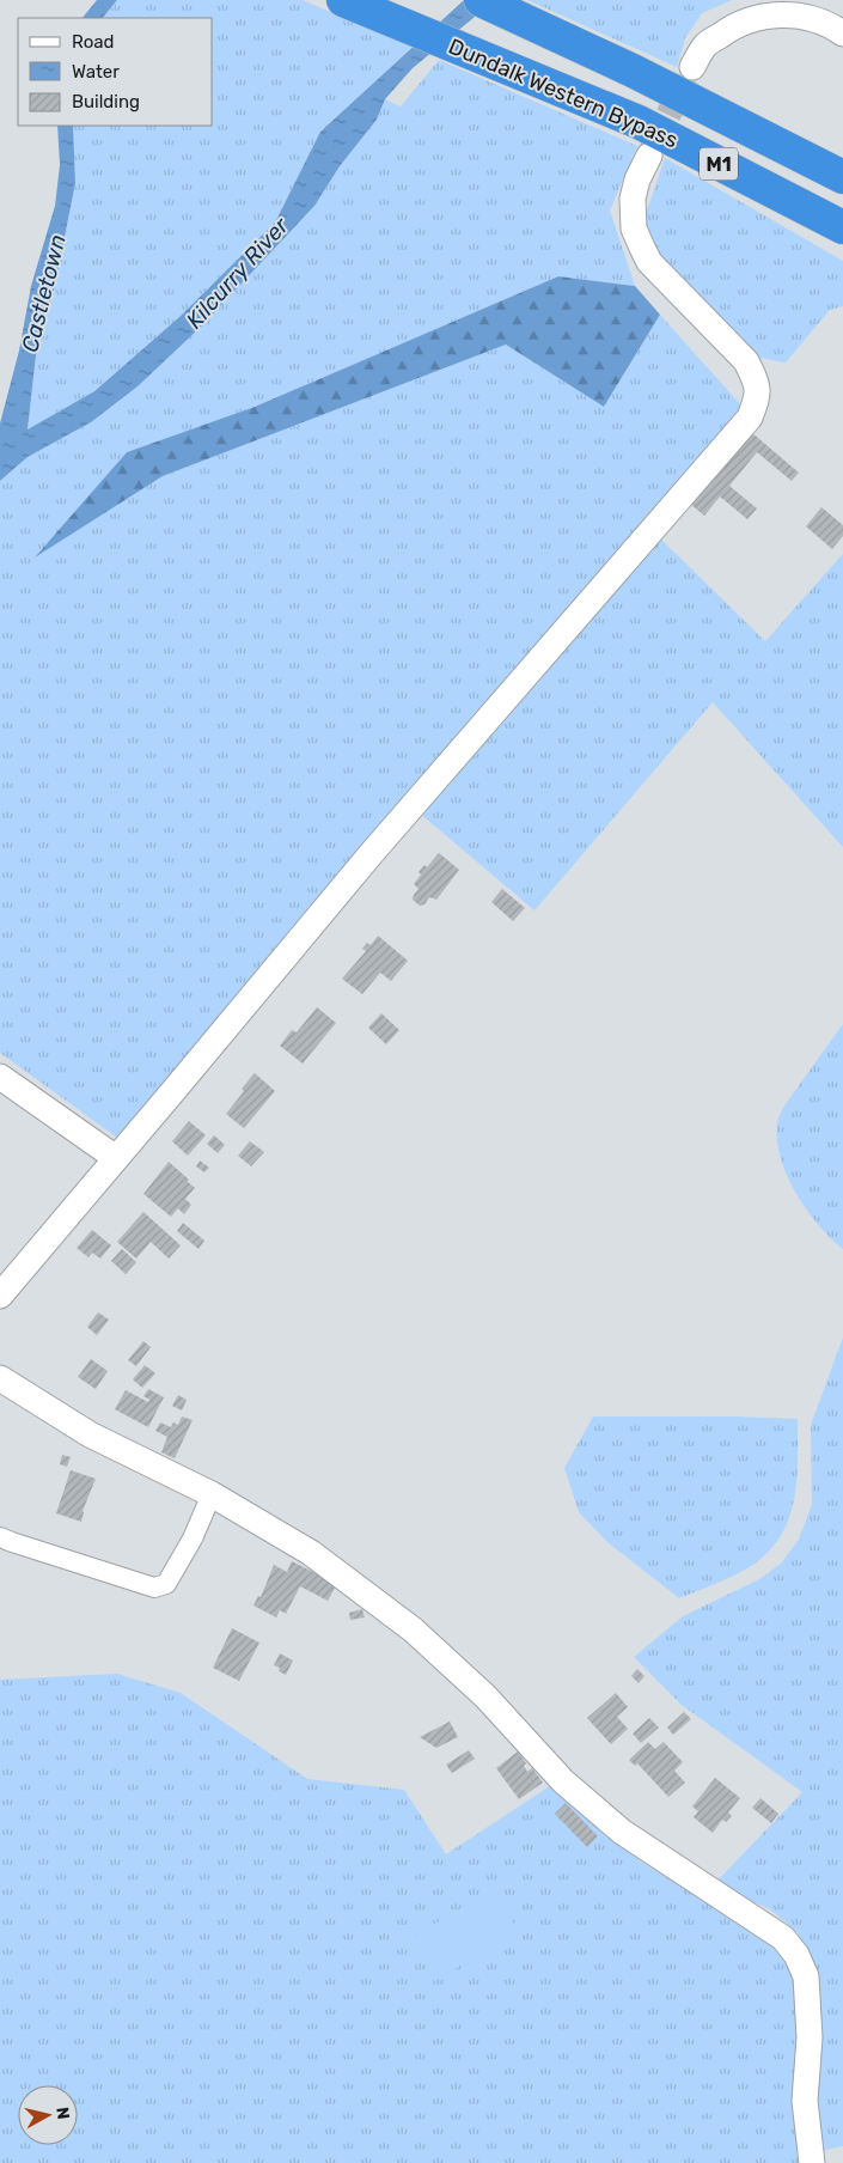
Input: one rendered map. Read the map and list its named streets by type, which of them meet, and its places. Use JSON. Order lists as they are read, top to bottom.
{
  "streets": {
    "highway": ["Dundalk Western Bypass", "M1"]
  },
  "water": ["Kilcurry River", "Castletown"],
  "legend": ["Road", "Water", "Building"],
  "north": "right"
}
